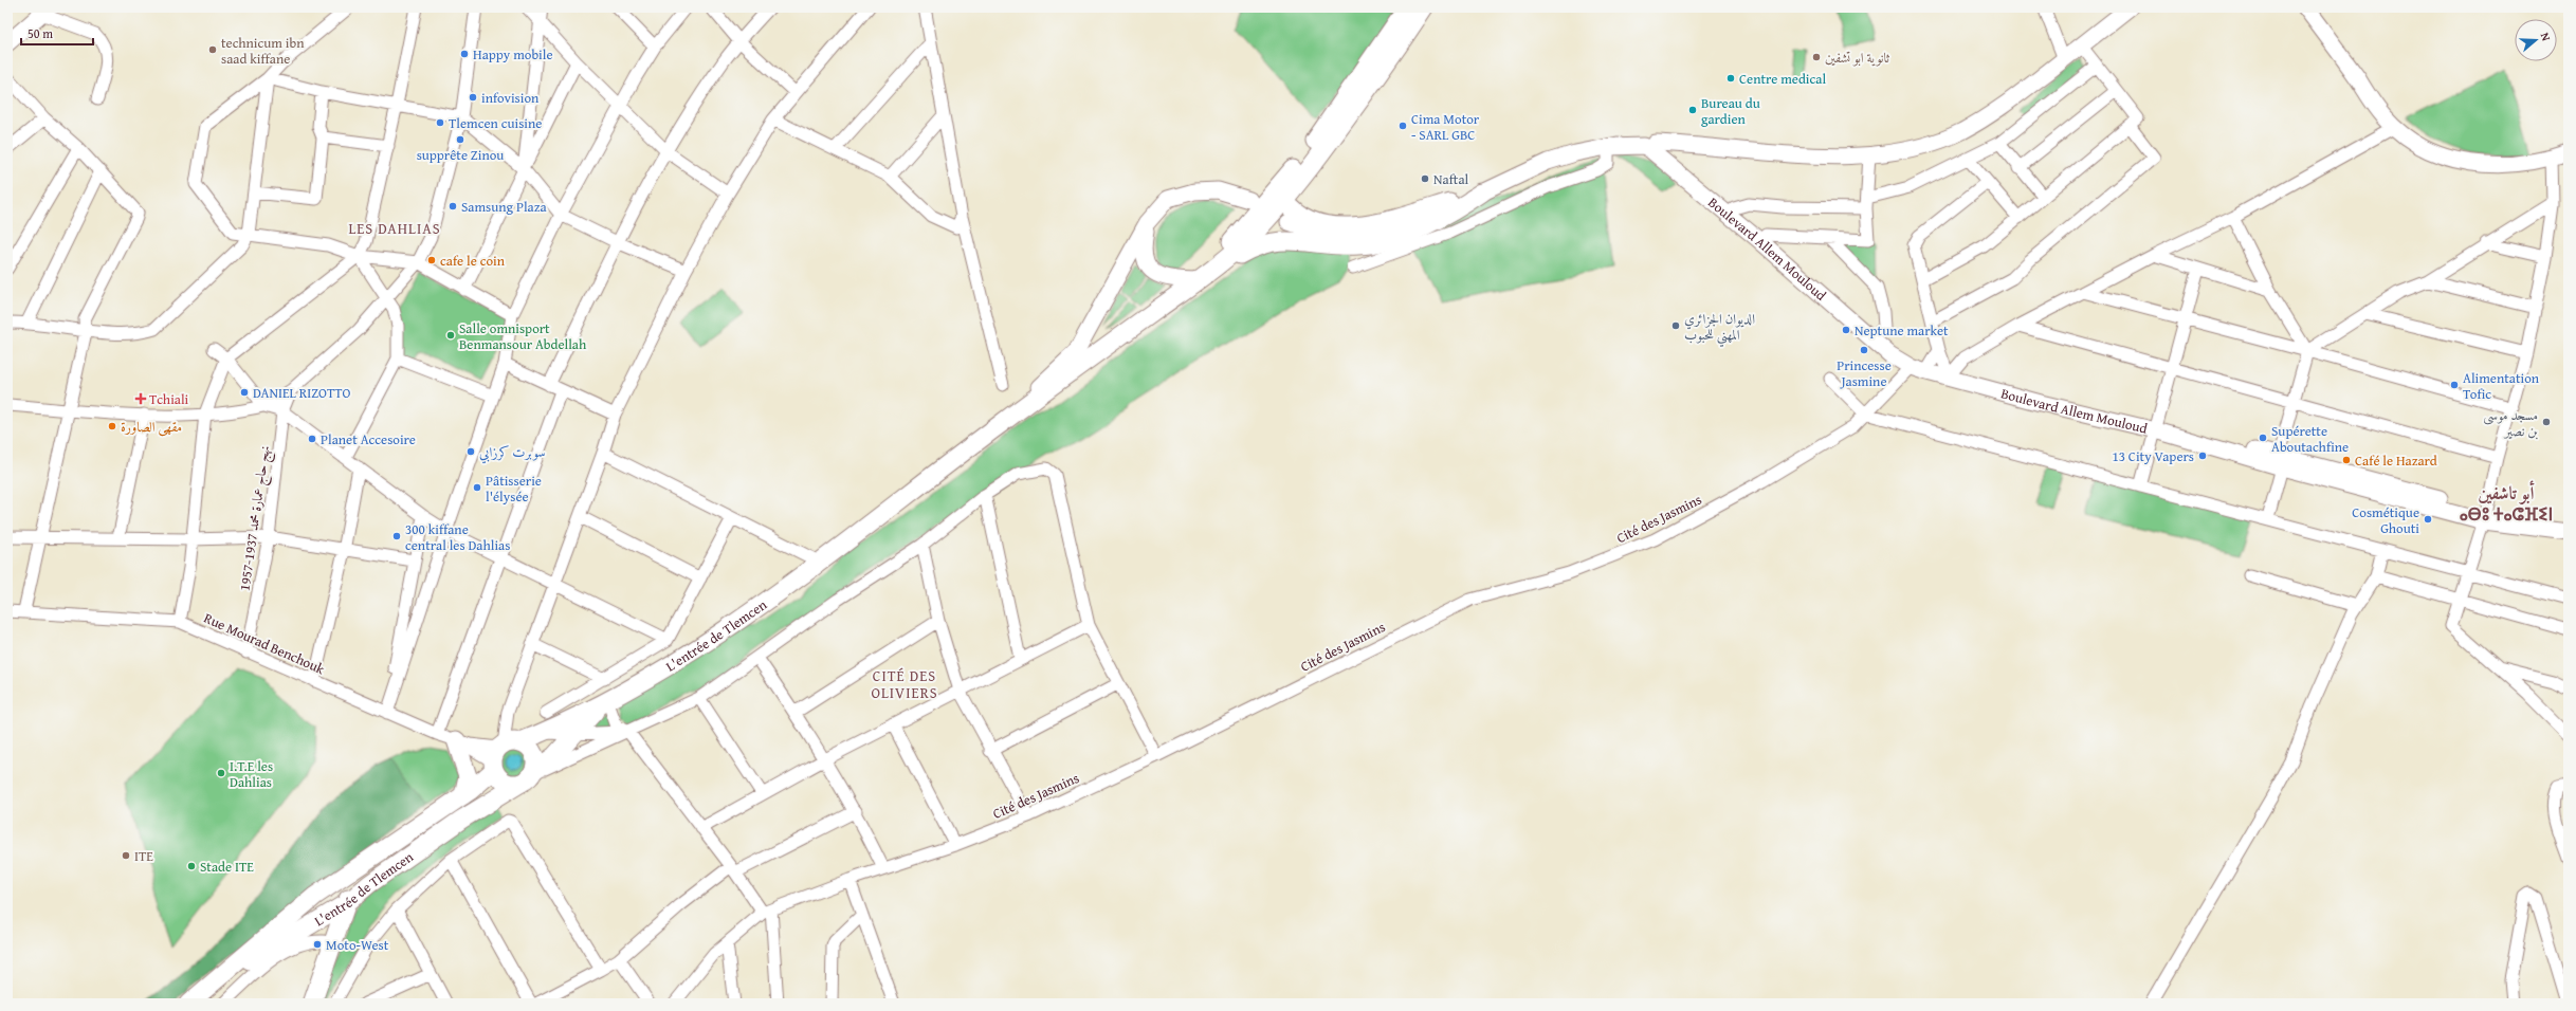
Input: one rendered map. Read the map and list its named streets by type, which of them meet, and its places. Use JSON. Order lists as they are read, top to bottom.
{
  "streets": {
    "main road": ["Boulevard Allem Mouloud", "L'entrée de Tlemcen"],
    "street": ["نهج حاج عمارة محمد 1937-1957", "Cité des Jasmins", "Rue Mourad Benchouk"]
  },
  "crossings": [
    ["Boulevard Allem Mouloud", "Cité des Jasmins"],
    ["نهج حاج عمارة محمد 1937-1957", "Rue Mourad Benchouk"],
    ["L'entrée de Tlemcen", "Rue Mourad Benchouk"]
  ],
  "districts": ["LES DAHLIAS", "أبو تاشفين ⴰⴱⵓ ⵜⴰⵛⴼⵉⵏ", "CITÉ DES OLIVIERS"],
  "places": {
    "other": [
      "technicum ibn saad kiffane",
      "Happy mobile",
      "ثانوية ابو تشفين",
      "Centre medical",
      "infovision",
      "Bureau du gardien",
      "Tlemcen cuisine",
      "Cima Motor - SARL GBC",
      "supprête Zinou",
      "Naftal",
      "Samsung Plaza",
      "cafe le coin",
      "الديوان الجزائري المهني للحبوب",
      "Neptune market",
      "Salle omnisport Benmansour Abdellah",
      "Princesse Jasmine",
      "Alimentation Tofic",
      "DANIEL RIZOTTO",
      "مسجد موسى بن نصير",
      "مقهى الصاورة",
      "Supérette Aboutachfine",
      "Planet Accesoire",
      "سوبرت كرزابي",
      "13 City Vapers",
      "Café le Hazard",
      "Pâtisserie l'élysée",
      "Cosmétique Ghouti",
      "300 kiffane central les Dahlias",
      "I.T.E les Dahlias",
      "ITE",
      "Stade ITE",
      "Moto-West"
    ],
    "health": ["Tchiali"]
  },
  "scale_bar": "50 m",
  "north": "right"
}
